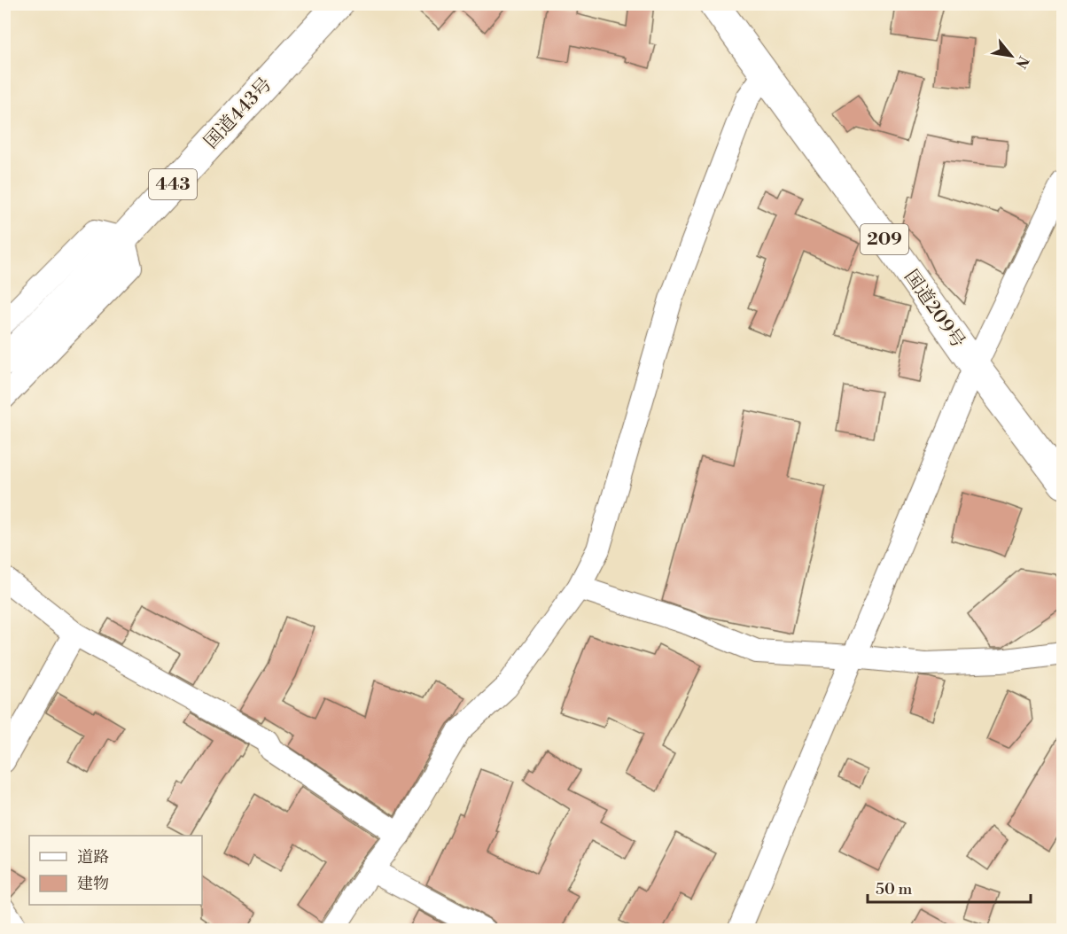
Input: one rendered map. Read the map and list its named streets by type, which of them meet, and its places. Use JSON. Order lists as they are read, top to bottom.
{
  "streets": {
    "highway": [
      "国道443号",
      "443",
      "209",
      "国道209号"
    ]
  },
  "legend": ["道路", "建物"],
  "scale_bar": "50 m",
  "north": "bottom right"
}
